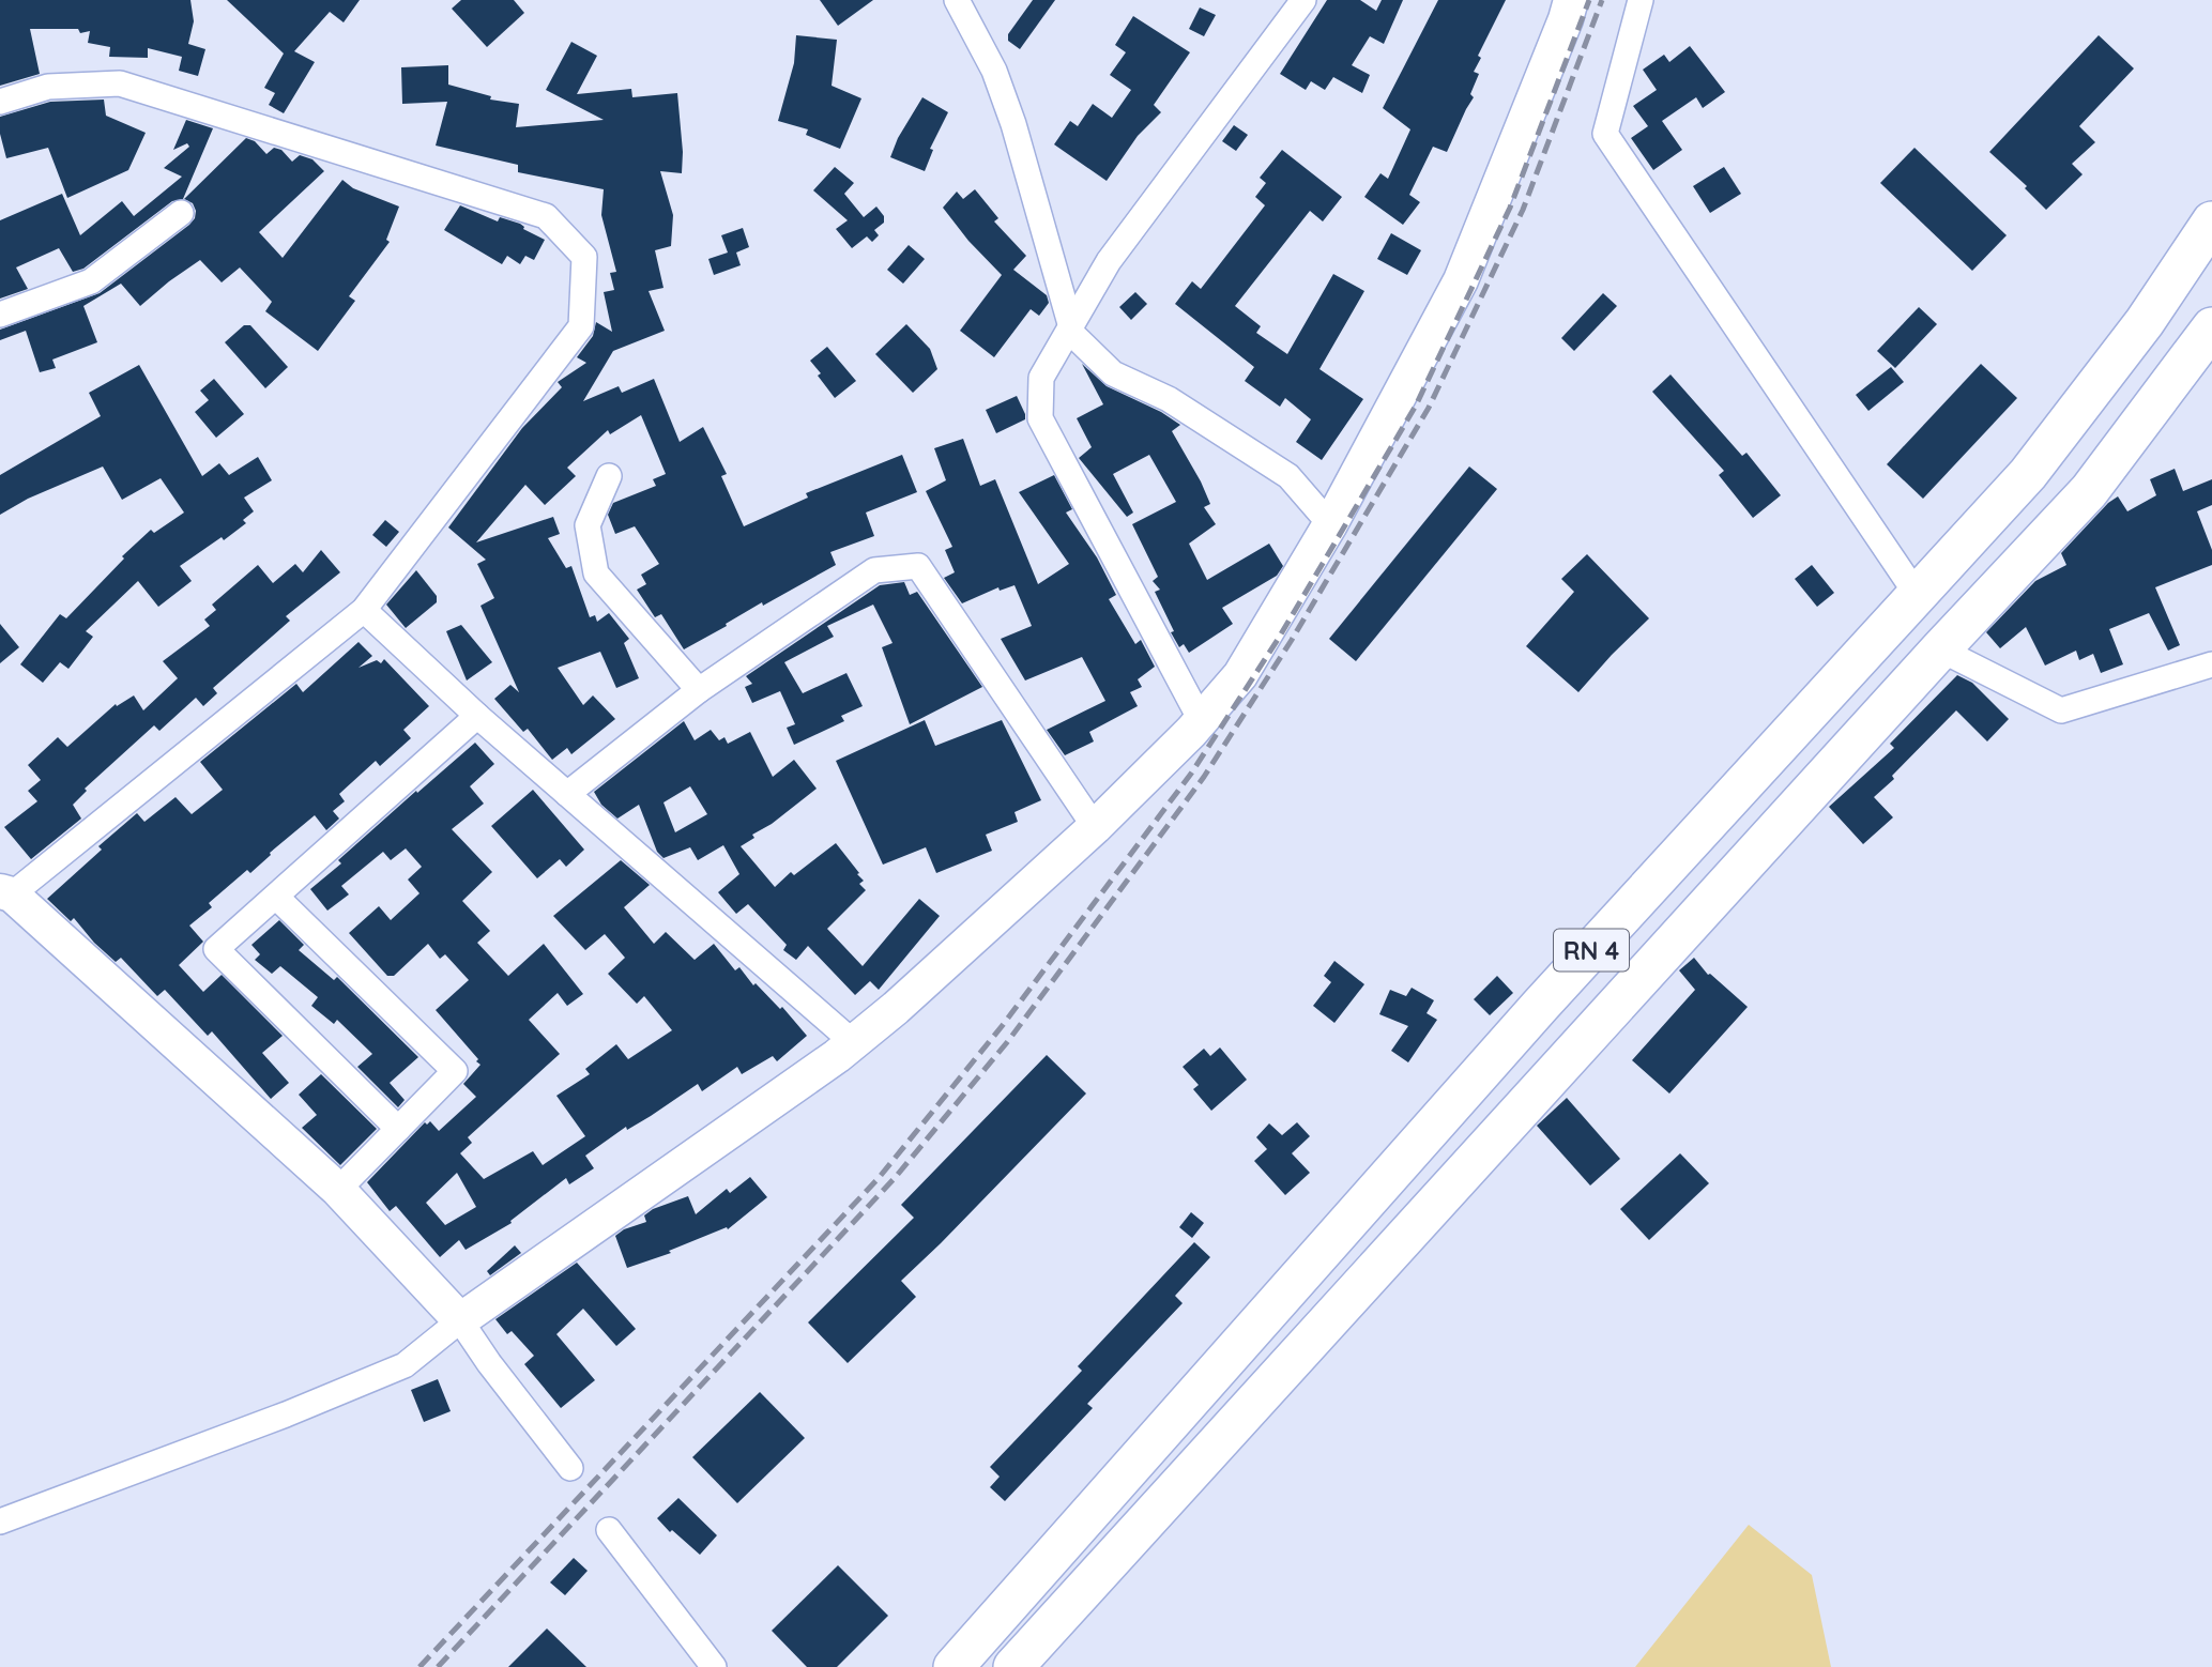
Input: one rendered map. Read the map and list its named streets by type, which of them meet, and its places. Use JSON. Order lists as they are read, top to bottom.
{
  "streets": {
    "highway": ["RN 4"]
  }
}
